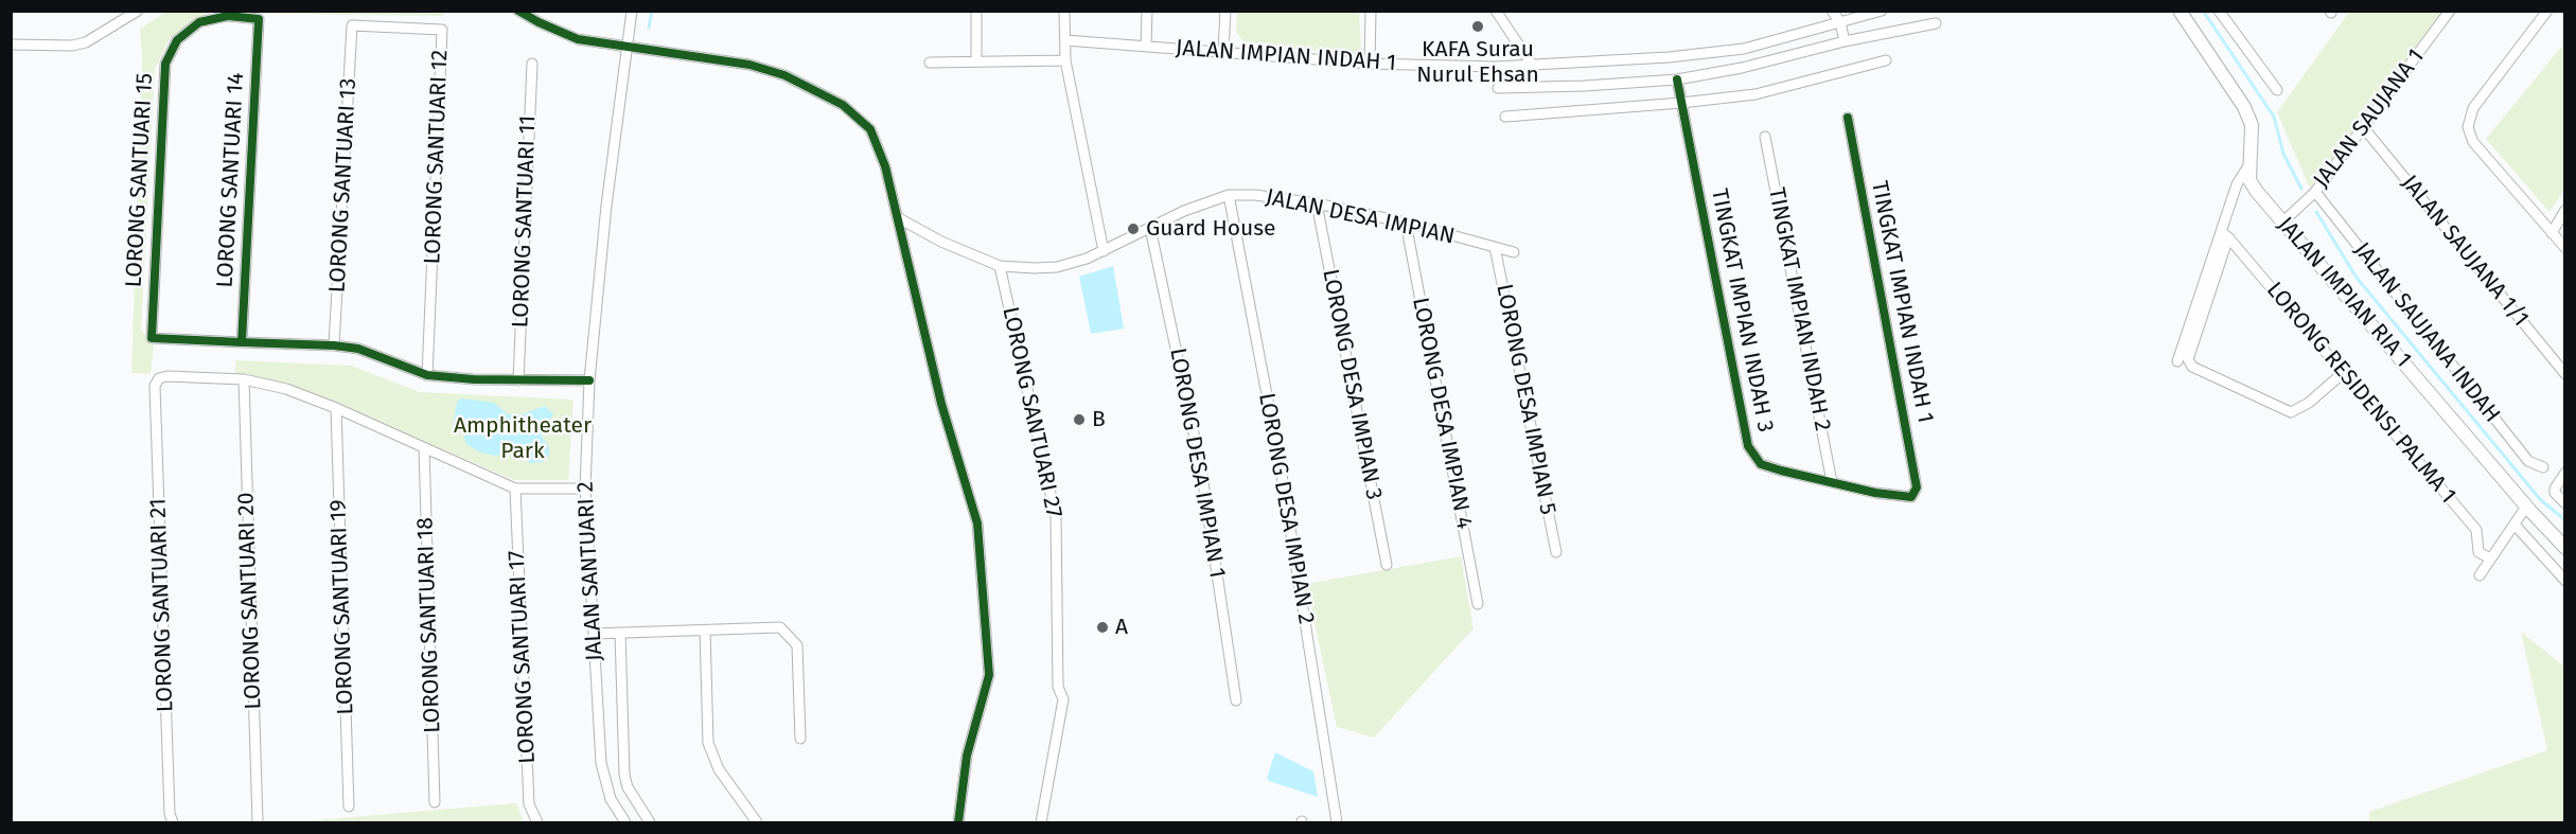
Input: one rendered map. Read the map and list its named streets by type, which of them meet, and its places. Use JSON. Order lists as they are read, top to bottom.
{
  "streets": {
    "street": [
      "JALAN IMPIAN INDAH 1",
      "JALAN SAUJANA 1",
      "LORONG SANTUARI 12",
      "LORONG SANTUARI 15",
      "LORONG SANTUARI 14",
      "LORONG SANTUARI 13",
      "JALAN DESA IMPIAN",
      "LORONG SANTUARI 11",
      "JALAN SAUJANA 1/1",
      "JALAN IMPIAN RIA 1",
      "TINGKAT IMPIAN INDAH 1",
      "TINGKAT IMPIAN INDAH 2",
      "TINGKAT IMPIAN INDAH 3",
      "JALAN SAUJANA INDAH",
      "LORONG DESA IMPIAN 3",
      "LORONG RESIDENSI PALMA 1",
      "LORONG DESA IMPIAN 5",
      "LORONG SANTUARI 27",
      "LORONG DESA IMPIAN 4",
      "LORONG DESA IMPIAN 1",
      "LORONG DESA IMPIAN 2",
      "JALAN SANTUARI 2",
      "LORONG SANTUARI 20",
      "LORONG SANTUARI 21",
      "LORONG SANTUARI 19",
      "LORONG SANTUARI 18",
      "LORONG SANTUARI 17"
    ]
  },
  "crossings": [
    ["JALAN SAUJANA 1", "JALAN SAUJANA 1/1"],
    ["JALAN SAUJANA 1", "JALAN IMPIAN RIA 1"],
    ["JALAN SAUJANA 1", "JALAN SAUJANA INDAH"],
    ["LORONG SANTUARI 12", "LORONG SANTUARI 13"],
    ["LORONG SANTUARI 15", "LORONG SANTUARI 14"],
    ["JALAN DESA IMPIAN", "LORONG DESA IMPIAN 3"],
    ["JALAN DESA IMPIAN", "LORONG DESA IMPIAN 5"],
    ["JALAN DESA IMPIAN", "LORONG SANTUARI 27"],
    ["JALAN DESA IMPIAN", "LORONG DESA IMPIAN 4"],
    ["JALAN DESA IMPIAN", "LORONG DESA IMPIAN 1"],
    ["JALAN DESA IMPIAN", "LORONG DESA IMPIAN 2"],
    ["TINGKAT IMPIAN INDAH 1", "TINGKAT IMPIAN INDAH 3"],
    ["TINGKAT IMPIAN INDAH 2", "TINGKAT IMPIAN INDAH 3"],
    ["LORONG SANTUARI 20", "LORONG SANTUARI 21"]
  ],
  "parks": ["Amphitheater Park"],
  "places": [
    "KAFA Surau Nurul Ehsan",
    "Guard House",
    "B",
    "A"
  ]
}
